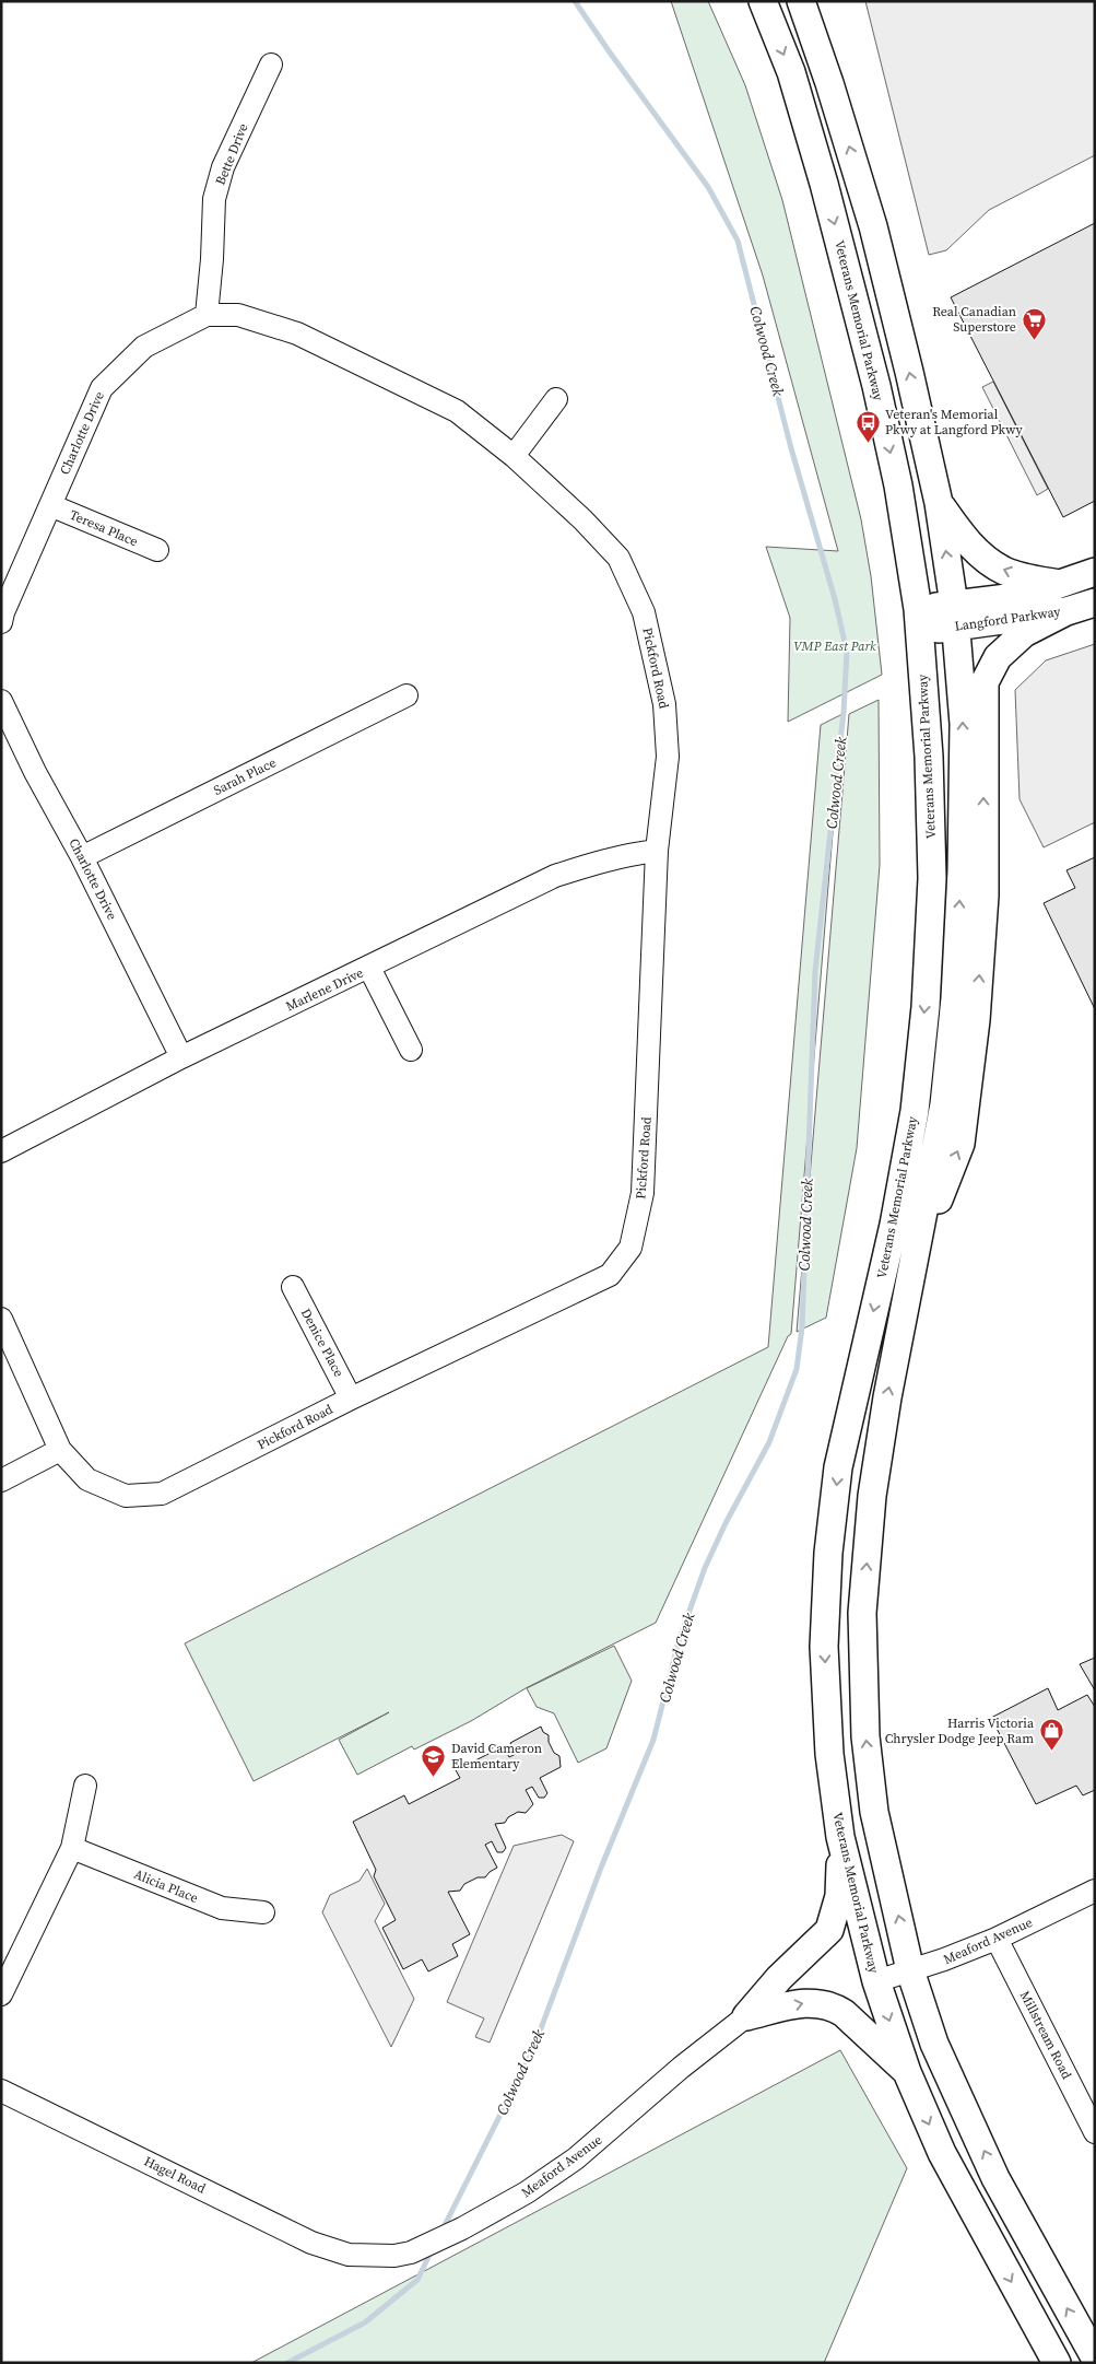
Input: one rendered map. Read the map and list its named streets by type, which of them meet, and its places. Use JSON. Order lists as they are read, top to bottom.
{
  "streets": {
    "main road": ["Veterans Memorial Parkway", "Langford Parkway"],
    "street": [
      "Bette Drive",
      "Charlotte Drive",
      "Teresa Place",
      "Pickford Road",
      "Sarah Place",
      "Marlene Drive",
      "Denice Place",
      "Alicia Place",
      "Meaford Avenue",
      "Millstream Road",
      "Hagel Road"
    ]
  },
  "crossings": [
    ["Bette Drive", "Charlotte Drive"],
    ["Veterans Memorial Parkway", "Langford Parkway"],
    ["Veterans Memorial Parkway", "Meaford Avenue"],
    ["Charlotte Drive", "Teresa Place"],
    ["Charlotte Drive", "Pickford Road"],
    ["Charlotte Drive", "Sarah Place"],
    ["Charlotte Drive", "Marlene Drive"],
    ["Pickford Road", "Marlene Drive"],
    ["Pickford Road", "Denice Place"],
    ["Meaford Avenue", "Millstream Road"],
    ["Meaford Avenue", "Hagel Road"]
  ],
  "water": ["Colwood Creek"],
  "parks": ["VMP East Park"],
  "places": {
    "supermarket": ["Real Canadian Superstore"],
    "bus stop": ["Veteran's Memorial Pkwy at Langford Pkwy"],
    "shop": ["Harris Victoria Chrysler Dodge Jeep Ram"],
    "school or university": ["David Cameron Elementary"]
  }
}
